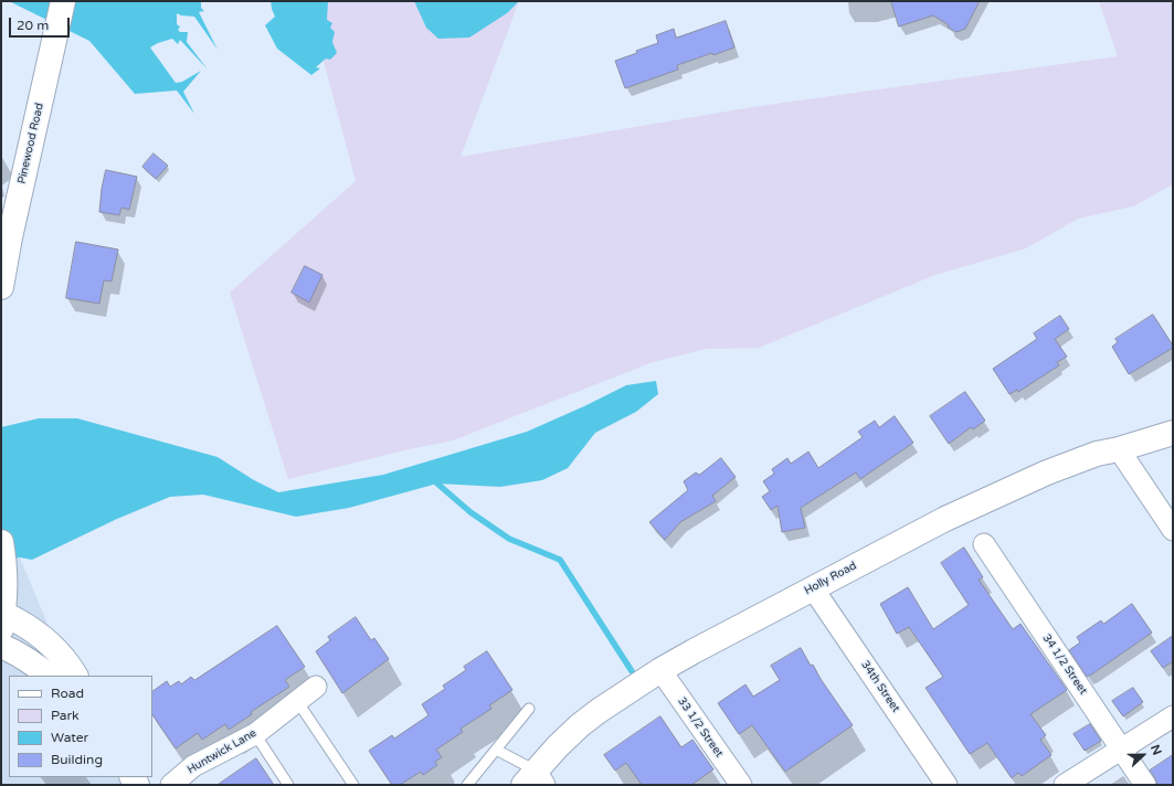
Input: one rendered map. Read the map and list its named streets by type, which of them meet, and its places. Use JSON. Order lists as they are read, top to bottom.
{
  "streets": {
    "street": [
      "Pinewood Road",
      "Holly Road",
      "34 1/2 Street",
      "34th Street",
      "33 1/2 Street",
      "Huntwick Lane"
    ]
  },
  "crossings": [
    ["Holly Road", "34th Street"],
    ["Holly Road", "33 1/2 Street"]
  ],
  "legend": [
    "Road",
    "Park",
    "Water",
    "Building"
  ],
  "scale_bar": "20 m",
  "north": "right"
}
